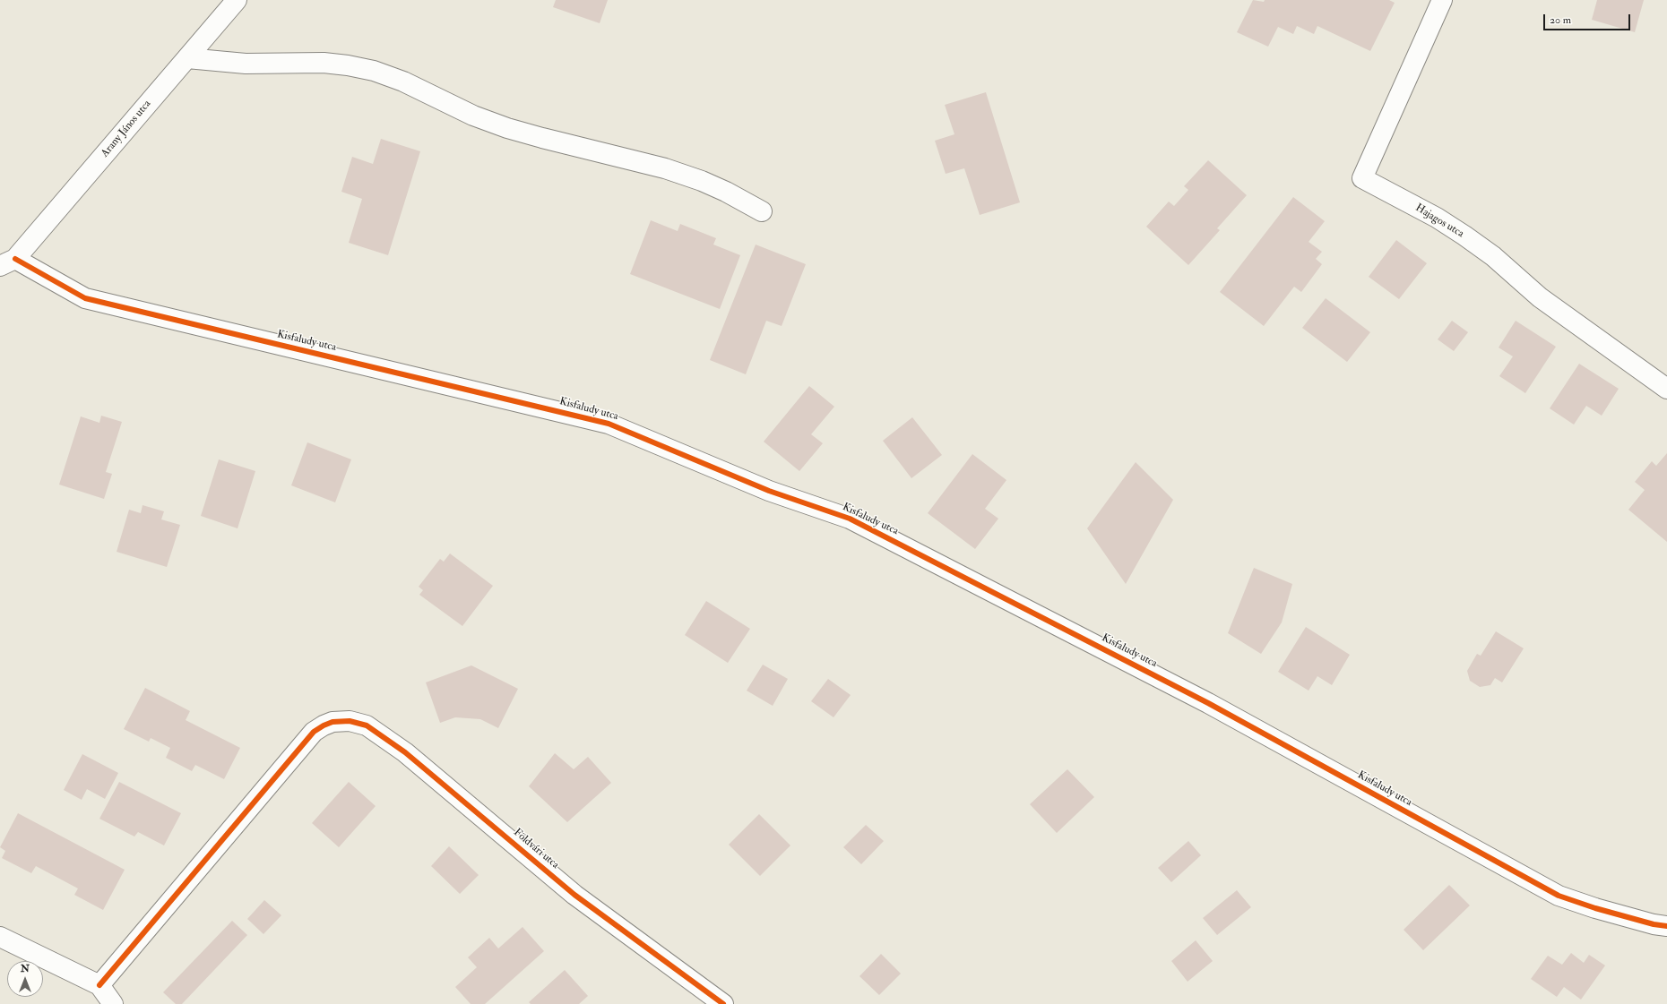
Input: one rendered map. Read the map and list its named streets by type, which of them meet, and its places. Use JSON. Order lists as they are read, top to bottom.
{
  "streets": {
    "street": [
      "Arany János utca",
      "Hajagos utca",
      "Kisfaludy utca",
      "Földvári utca"
    ]
  },
  "crossings": [
    ["Arany János utca", "Kisfaludy utca"]
  ],
  "scale_bar": "20 m",
  "north": "top"
}
